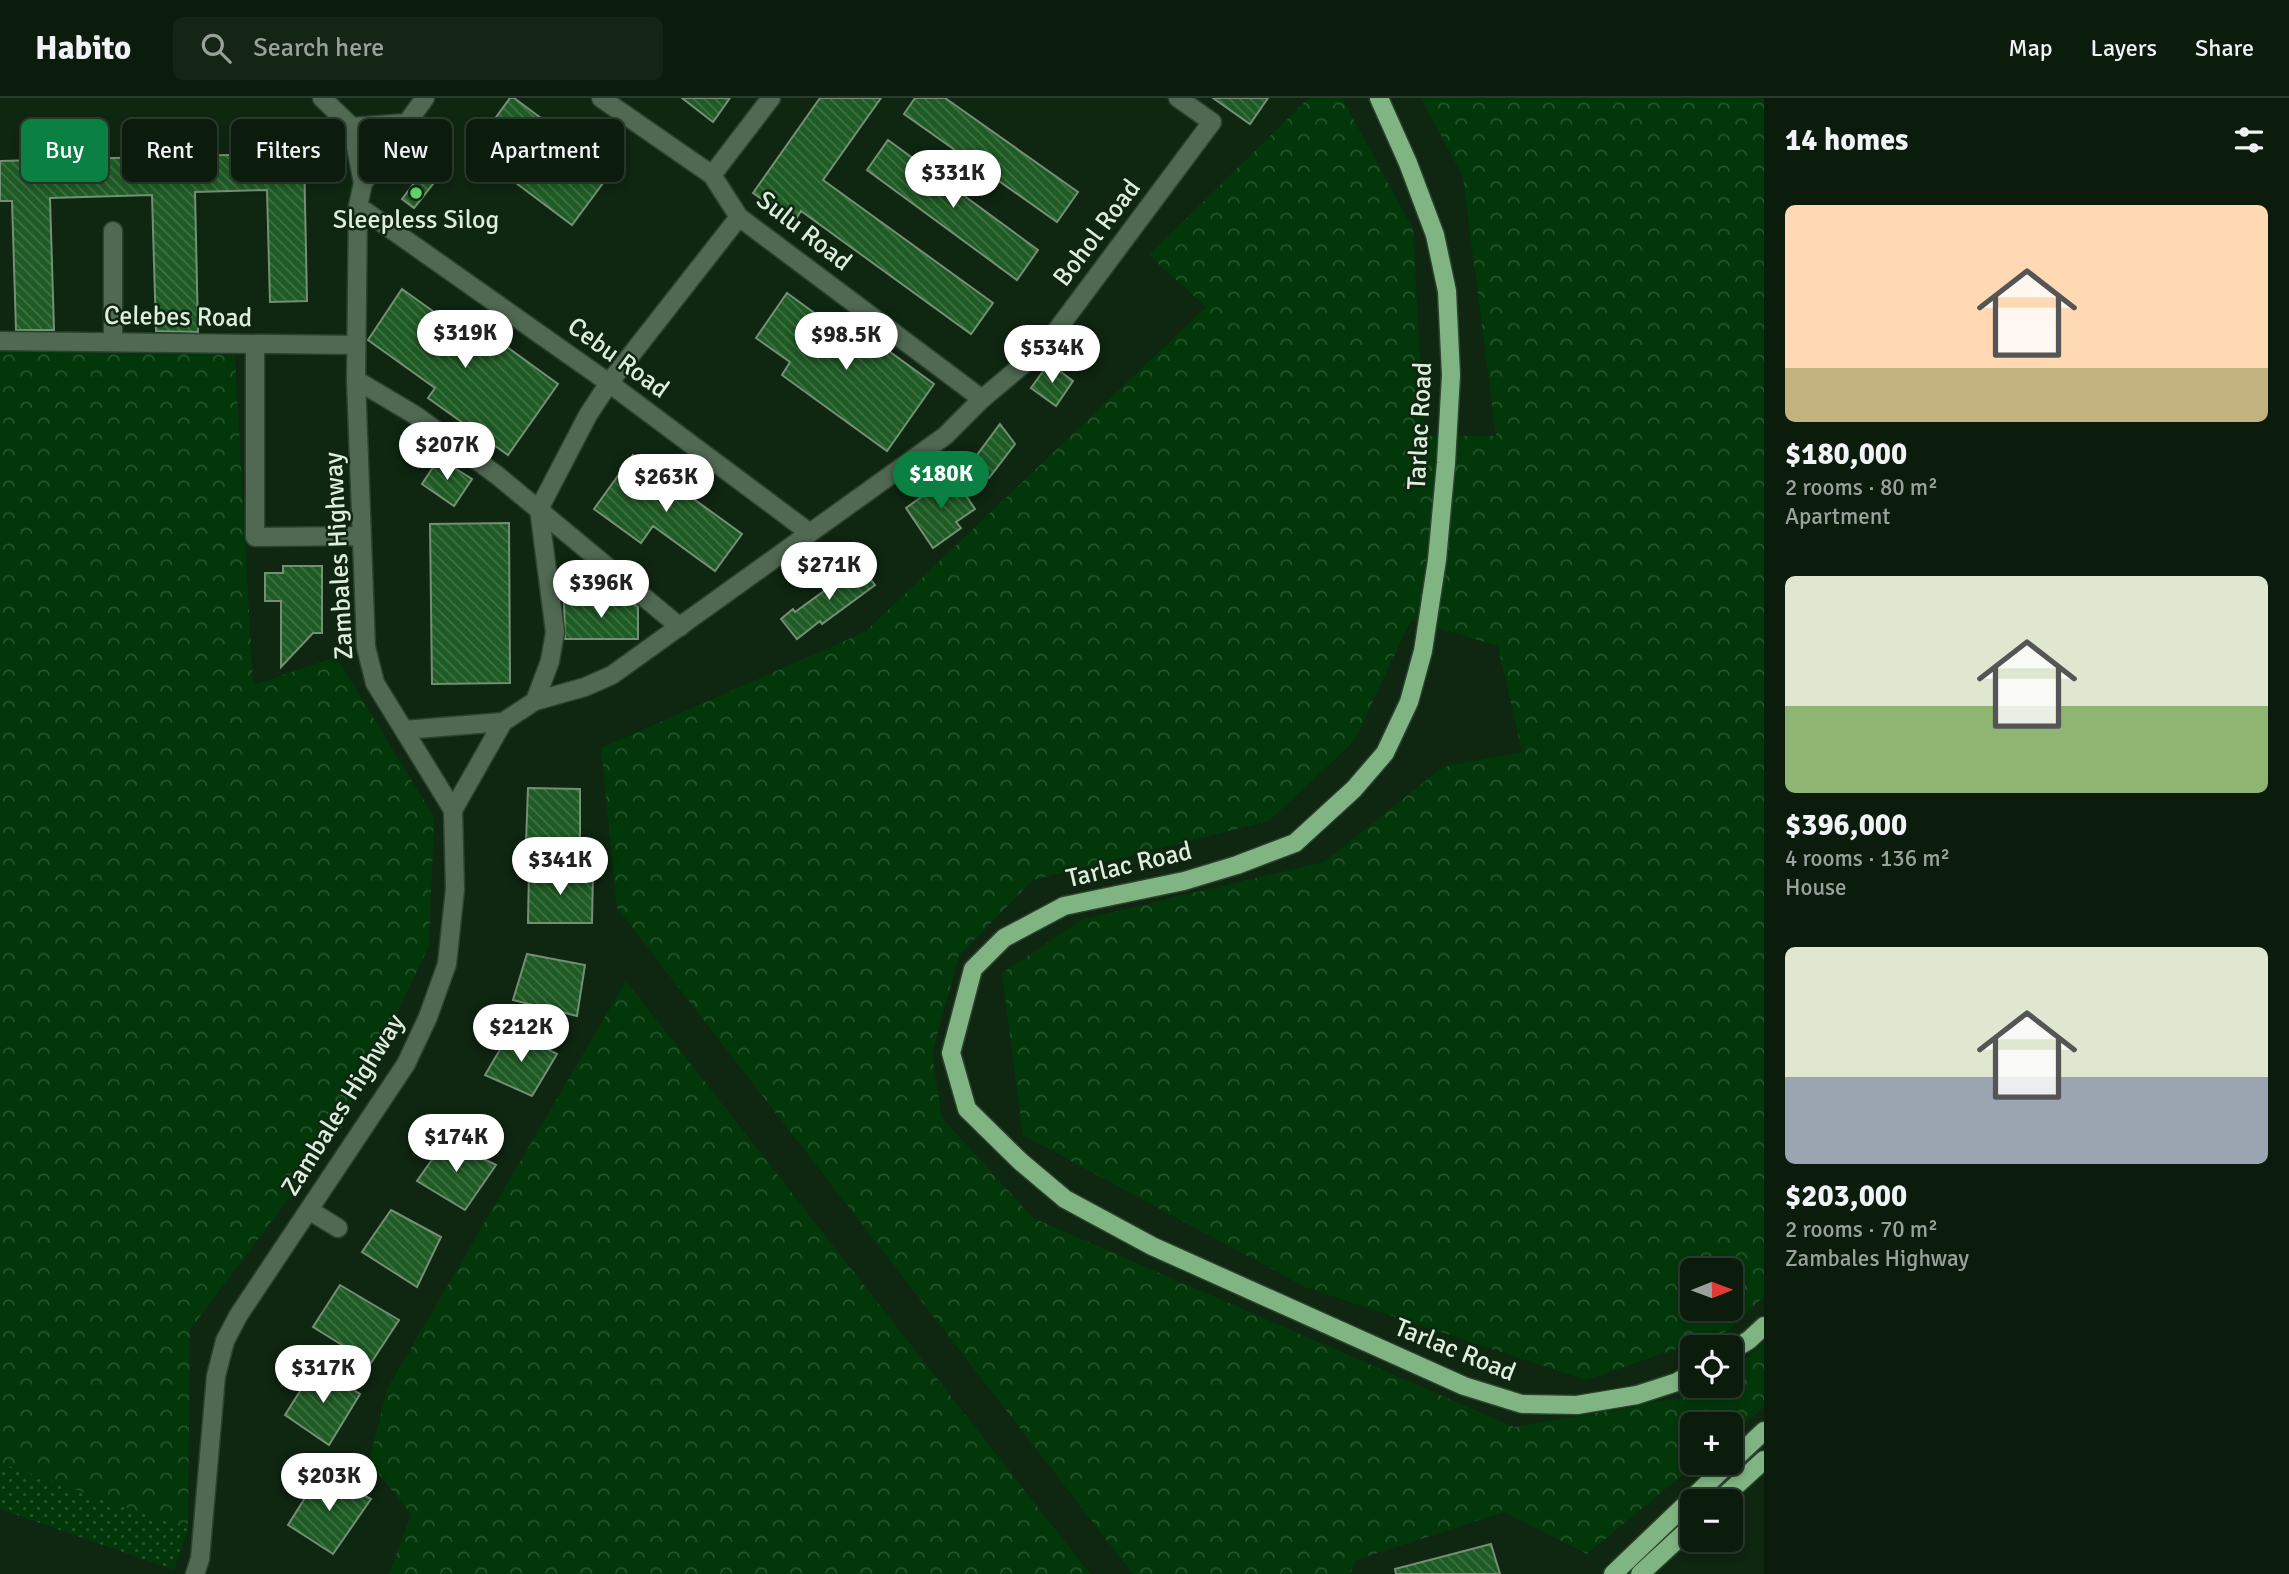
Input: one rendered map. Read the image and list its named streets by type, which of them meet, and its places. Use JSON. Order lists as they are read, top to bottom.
{
  "streets": {
    "main road": ["Tarlac Road"],
    "street": [
      "Sulu Road",
      "Bohol Road",
      "Celebes Road",
      "Cebu Road",
      "Zambales Highway"
    ]
  },
  "crossings": [
    ["Sulu Road", "Bohol Road"],
    ["Bohol Road", "Cebu Road"],
    ["Bohol Road", "Zambales Highway"],
    ["Celebes Road", "Zambales Highway"],
    ["Cebu Road", "Zambales Highway"]
  ],
  "places": ["Sleepless Silog"],
  "north": "right",
  "page": {
    "header": "Habito",
    "search": "Search here",
    "nav": ["Map", "Layers", "Share"],
    "heading": "14 homes",
    "chip": [
      "Buy",
      "Rent",
      "Filters",
      "New",
      "Apartment"
    ],
    "price": [
      "$331K",
      "$319K",
      "$98.5K",
      "$534K",
      "$207K",
      "$180K",
      "$263K",
      "$271K",
      "$396K",
      "$341K",
      "$212K",
      "$174K",
      "$317K",
      "$203K"
    ],
    "list": [
      {
        "name": "$180,000",
        "note": "2 rooms · 80 m² · Apartment"
      },
      {
        "name": "$396,000",
        "note": "4 rooms · 136 m² · House"
      },
      {
        "name": "$203,000",
        "note": "2 rooms · 70 m² · Zambales Highway"
      }
    ],
    "map_buttons": ["+", "−"]
  }
}
